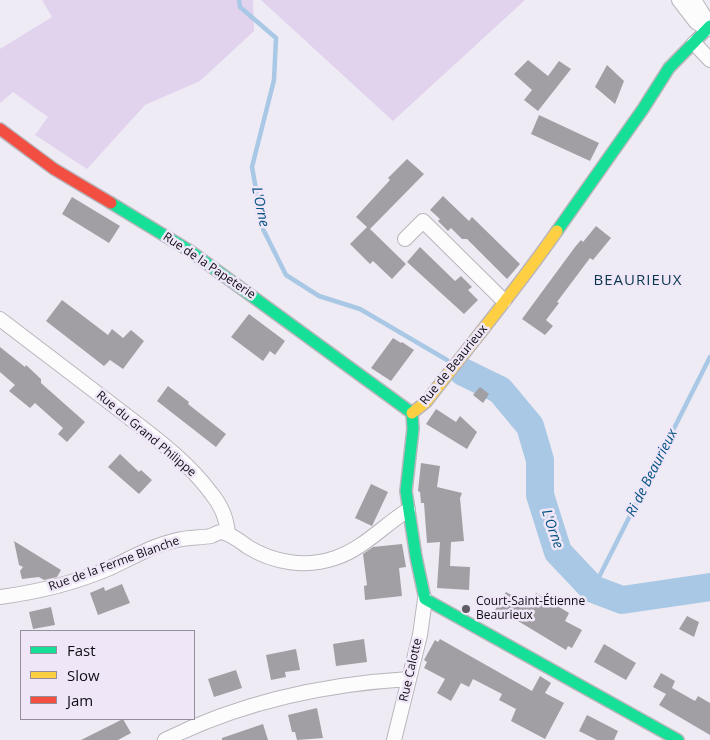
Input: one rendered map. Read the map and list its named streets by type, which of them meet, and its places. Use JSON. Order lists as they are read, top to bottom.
{
  "streets": {
    "street": [
      "Rue de la Papeterie",
      "Rue de Beaurieux",
      "Rue du Grand Philippe",
      "Rue de la Ferme Blanche",
      "Rue Calotte"
    ]
  },
  "crossings": [
    ["Rue de la Papeterie", "Rue de Beaurieux"],
    ["Rue de Beaurieux", "Rue Calotte"],
    ["Rue du Grand Philippe", "Rue de la Ferme Blanche"]
  ],
  "districts": ["BEAURIEUX"],
  "water": ["L'Orne", "Ri de Beaurieux"],
  "places": ["Court-Saint-Étienne Beaurieux"],
  "legend": ["Fast", "Slow", "Jam"]
}
